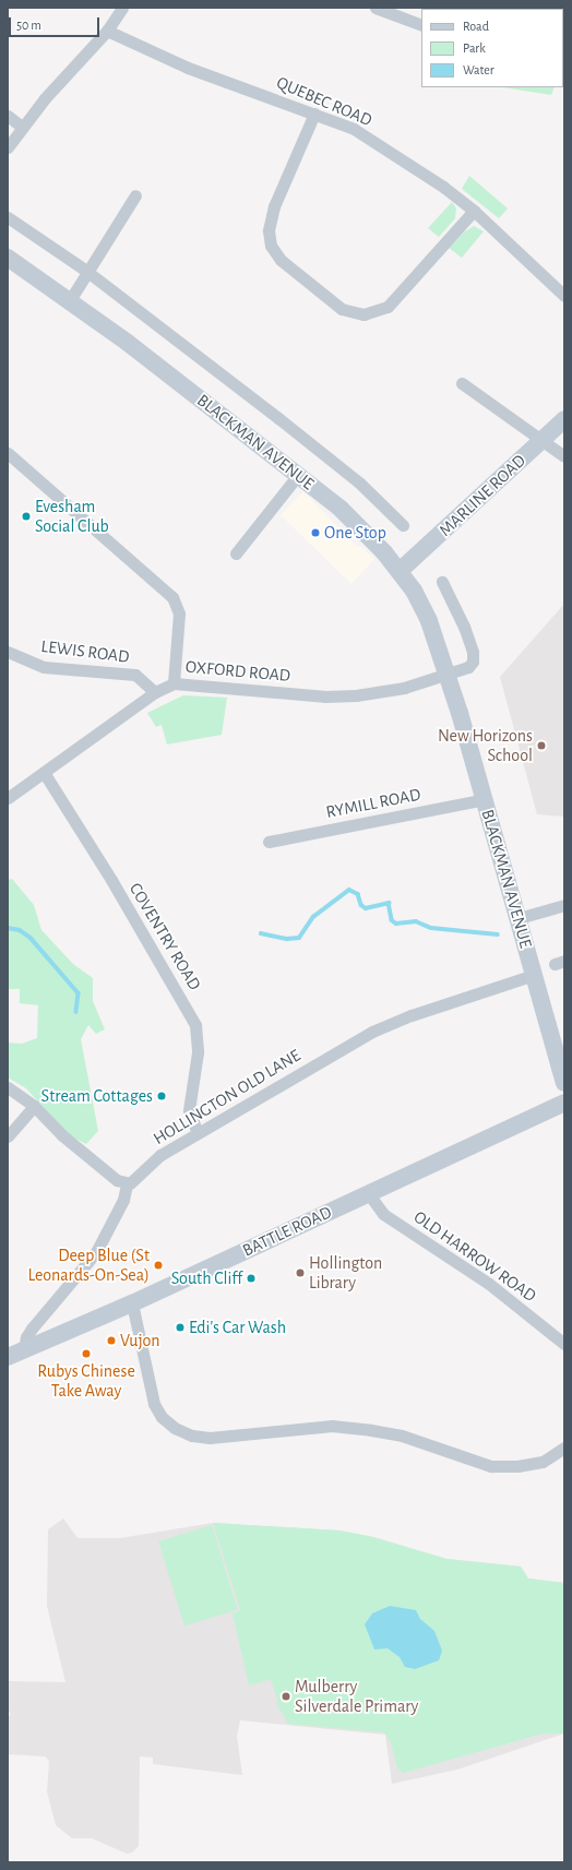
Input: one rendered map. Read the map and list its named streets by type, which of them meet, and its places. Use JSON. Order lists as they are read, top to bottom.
{
  "streets": {
    "street": [
      "QUEBEC ROAD",
      "BLACKMAN AVENUE",
      "MARLINE ROAD",
      "LEWIS ROAD",
      "OXFORD ROAD",
      "RYMILL ROAD",
      "COVENTRY ROAD",
      "HOLLINGTON OLD LANE",
      "BATTLE ROAD",
      "OLD HARROW ROAD"
    ]
  },
  "crossings": [
    ["BLACKMAN AVENUE", "MARLINE ROAD"],
    ["BLACKMAN AVENUE", "OXFORD ROAD"],
    ["BLACKMAN AVENUE", "RYMILL ROAD"],
    ["BLACKMAN AVENUE", "HOLLINGTON OLD LANE"],
    ["LEWIS ROAD", "OXFORD ROAD"],
    ["OXFORD ROAD", "COVENTRY ROAD"],
    ["COVENTRY ROAD", "HOLLINGTON OLD LANE"],
    ["BATTLE ROAD", "OLD HARROW ROAD"]
  ],
  "places": [
    "Evesham Social Club",
    "One Stop",
    "New Horizons School",
    "Stream Cottages",
    "Deep Blue (St Leonards-On-Sea)",
    "Hollington Library",
    "South Cliff",
    "Edi's Car Wash",
    "Vujon",
    "Rubys Chinese Take Away",
    "Mulberry Silverdale Primary"
  ],
  "legend": ["Road", "Park", "Water"],
  "scale_bar": "50 m"
}
